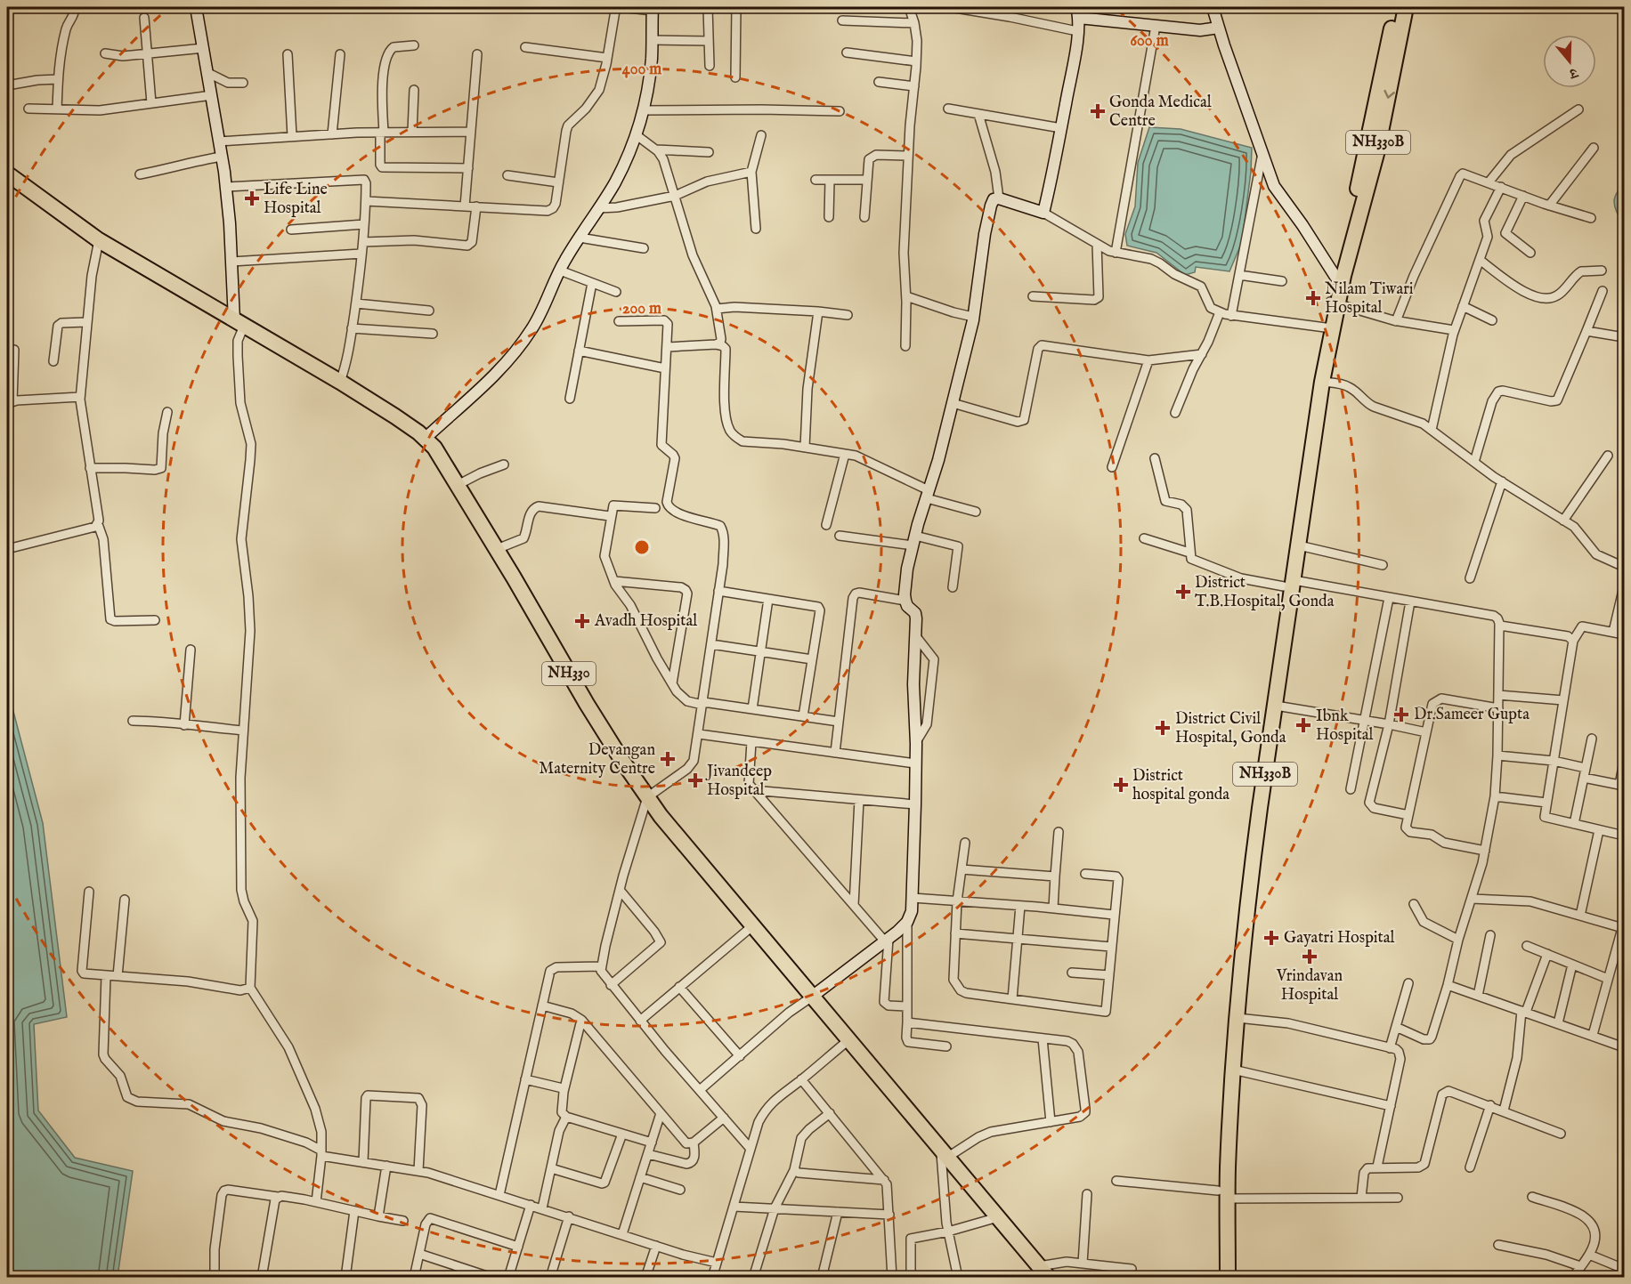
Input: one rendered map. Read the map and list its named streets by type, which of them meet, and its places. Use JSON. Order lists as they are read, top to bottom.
{
  "streets": {
    "highway": ["NH330B", "NH330"]
  },
  "places": {
    "health": [
      "Gonda Medical Centre",
      "Life Line Hospital",
      "Nilam Tiwari Hospital",
      "District T.B.Hospital, Gonda",
      "Avadh Hospital",
      "Dr.Sameer Gupta",
      "Ibnk Hospital",
      "District Civil Hospital, Gonda",
      "Devangan Maternity Centre",
      "Jivandeep Hospital",
      "District hospital gonda",
      "Gayatri Hospital",
      "Vrindavan Hospital"
    ]
  },
  "north": "bottom",
  "rings": ["600 m", "400 m", "200 m"]
}
